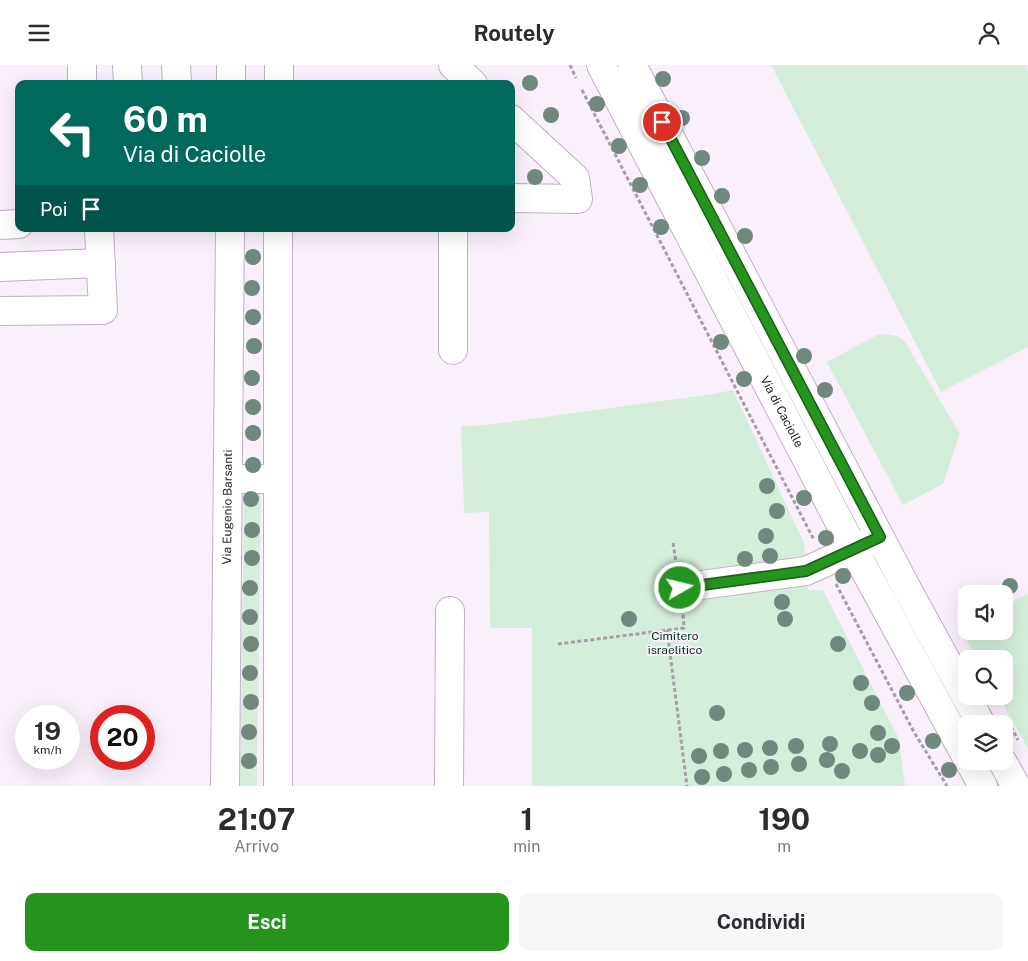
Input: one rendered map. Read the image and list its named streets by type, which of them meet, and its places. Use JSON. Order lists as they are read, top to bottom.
{
  "streets": {
    "street": ["Via di Caciolle", "Via Eugenio Barsanti"]
  },
  "parks": ["Cimitero israelitico"],
  "page": {
    "header": "Routely",
    "turn": ["60 m", "Via di Caciolle"],
    "then": "Poi",
    "speed": "19 km/h",
    "limit": "20",
    "eta": [
      "21:07",
      "Arrivo",
      "1",
      "min",
      "190",
      "m"
    ],
    "buttons": ["Esci", "Condividi"]
  }
}
